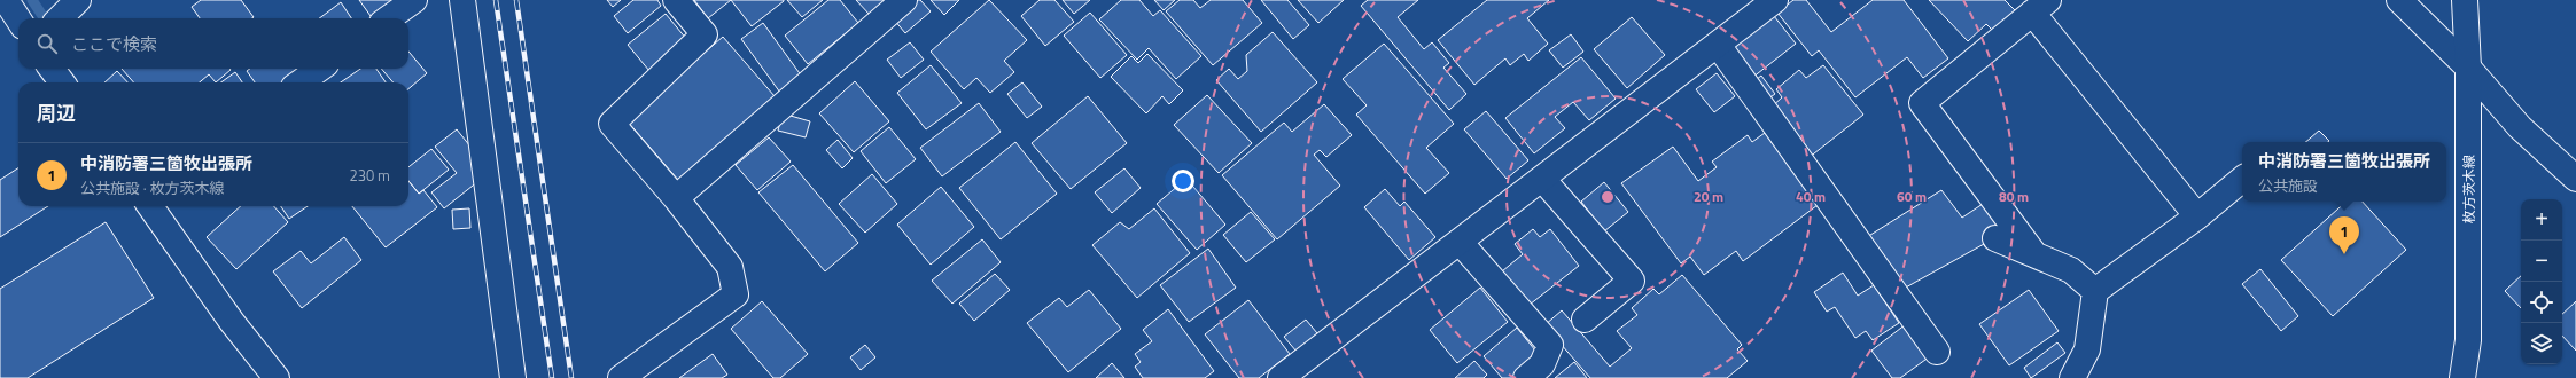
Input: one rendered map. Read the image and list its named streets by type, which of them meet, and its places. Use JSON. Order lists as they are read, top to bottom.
{
  "streets": {
    "street": ["枚方茨木線"]
  },
  "page": {
    "search": "ここで検索",
    "heading": "周辺",
    "popup": ["中消防署三箇牧出張所", "公共施設"],
    "list": [
      {
        "mark": "1",
        "name": "中消防署三箇牧出張所",
        "note": "公共施設 · 枚方茨木線",
        "value": "230 m"
      }
    ],
    "map_buttons": ["+", "−"],
    "pins": "1"
  },
  "rings": [
    "20 m",
    "40 m",
    "60 m",
    "80 m"
  ]
}
